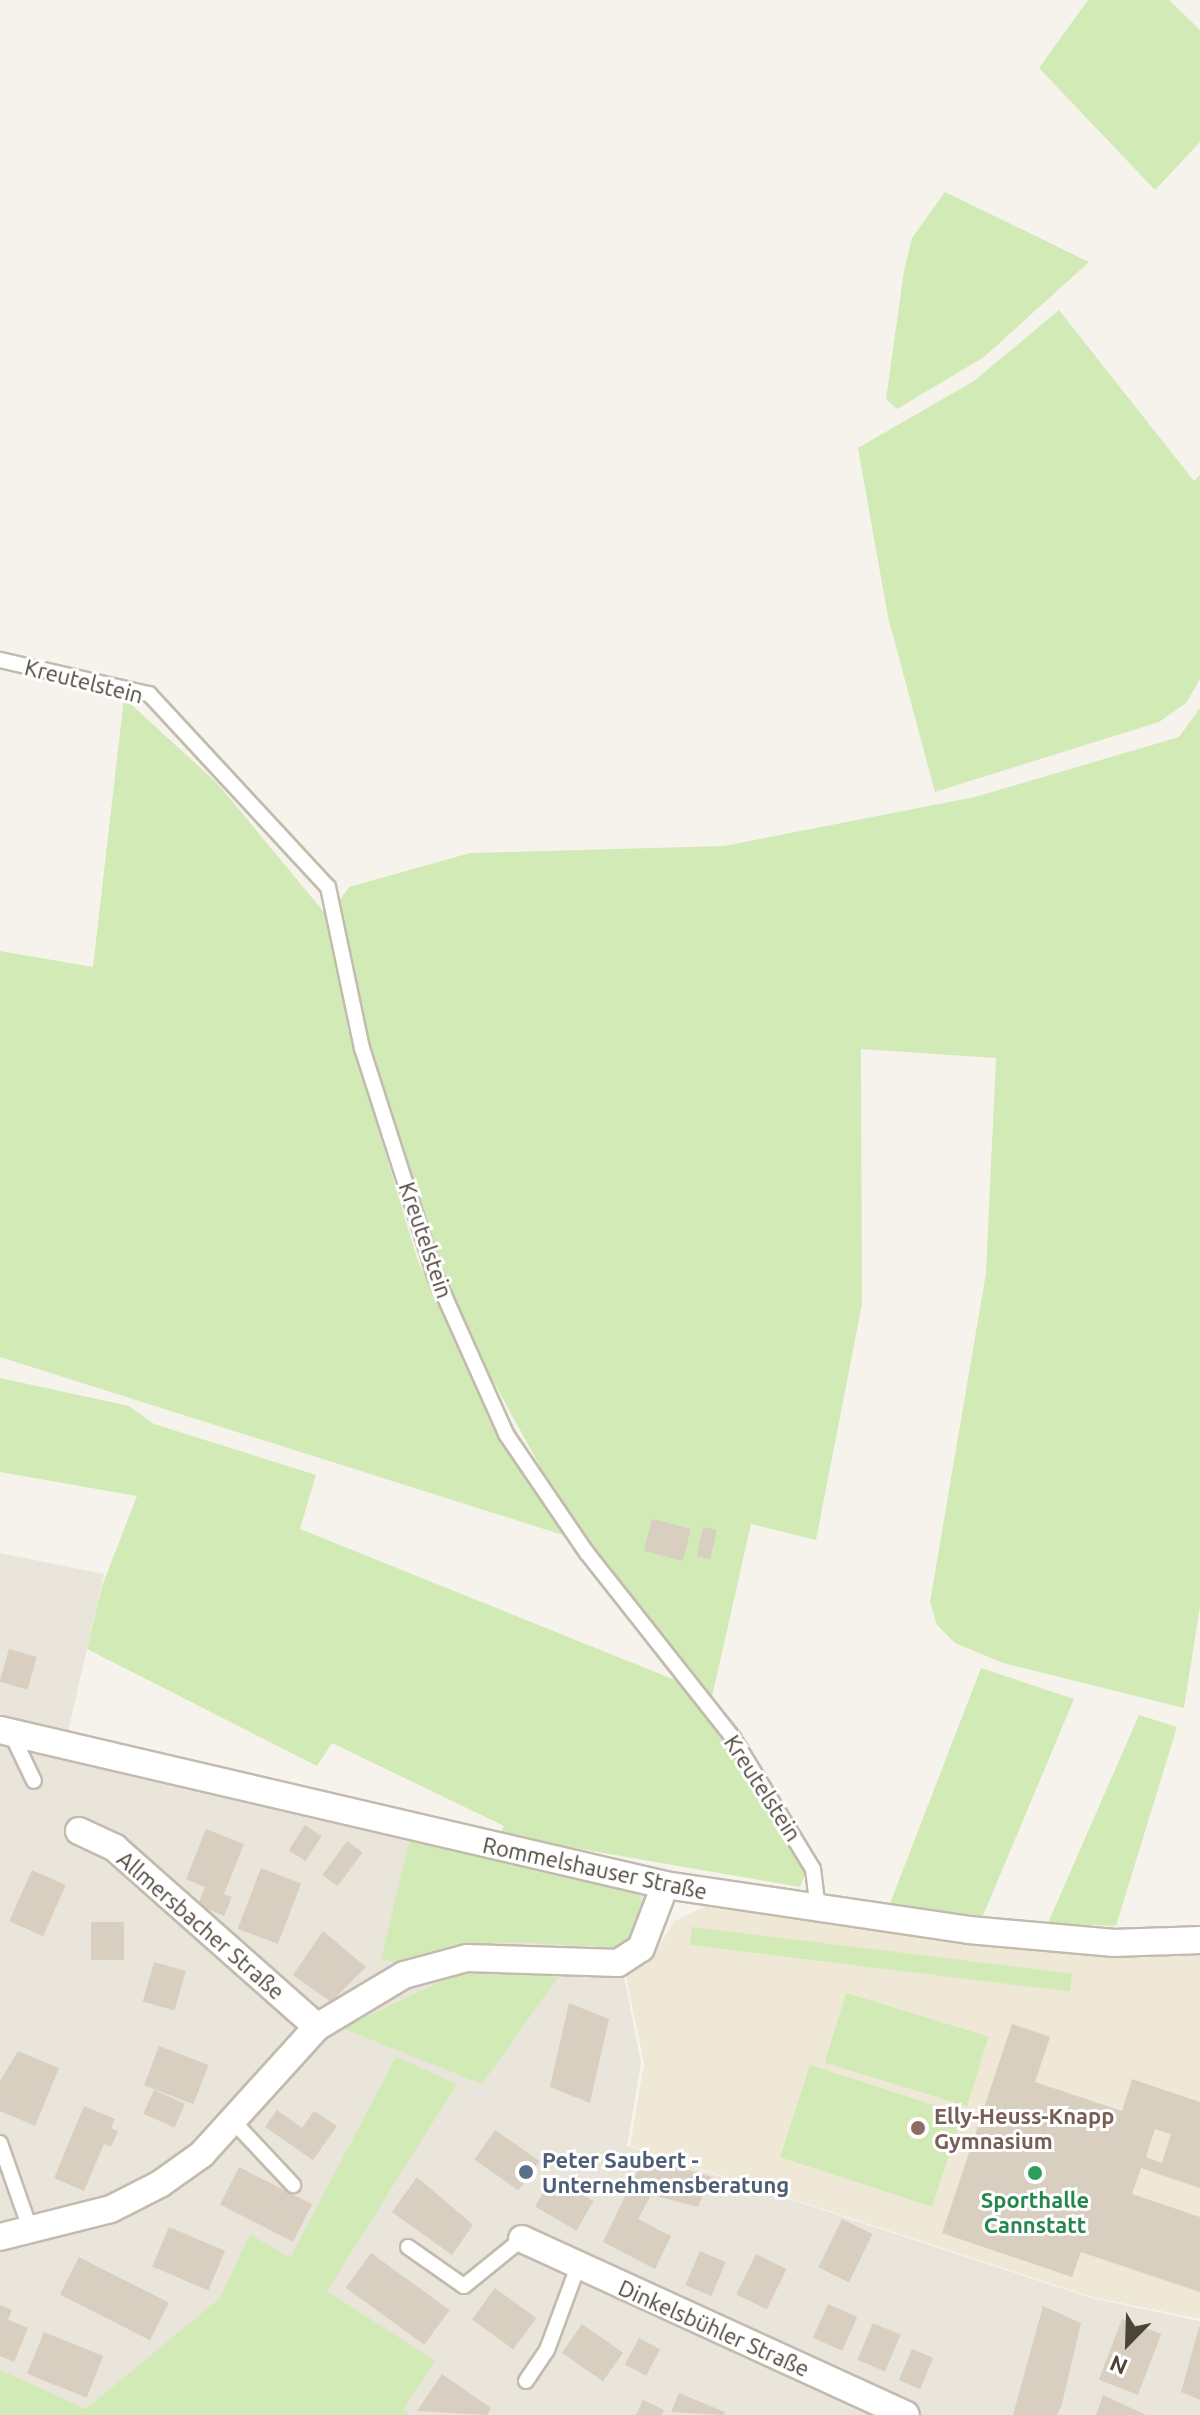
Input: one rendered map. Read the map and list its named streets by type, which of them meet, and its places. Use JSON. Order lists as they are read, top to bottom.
{
  "streets": {
    "street": ["Rommelshauser Straße", "Allmersbacher Straße", "Dinkelsbühler Straße"],
    "lane": ["Kreutelstein"]
  },
  "crossings": [
    ["Kreutelstein", "Rommelshauser Straße"]
  ],
  "places": ["Elly-Heuss-Knapp Gymnasium", "Peter Saubert - Unternehmensberatung", "Sporthalle Cannstatt"],
  "north": "bottom left"
}
